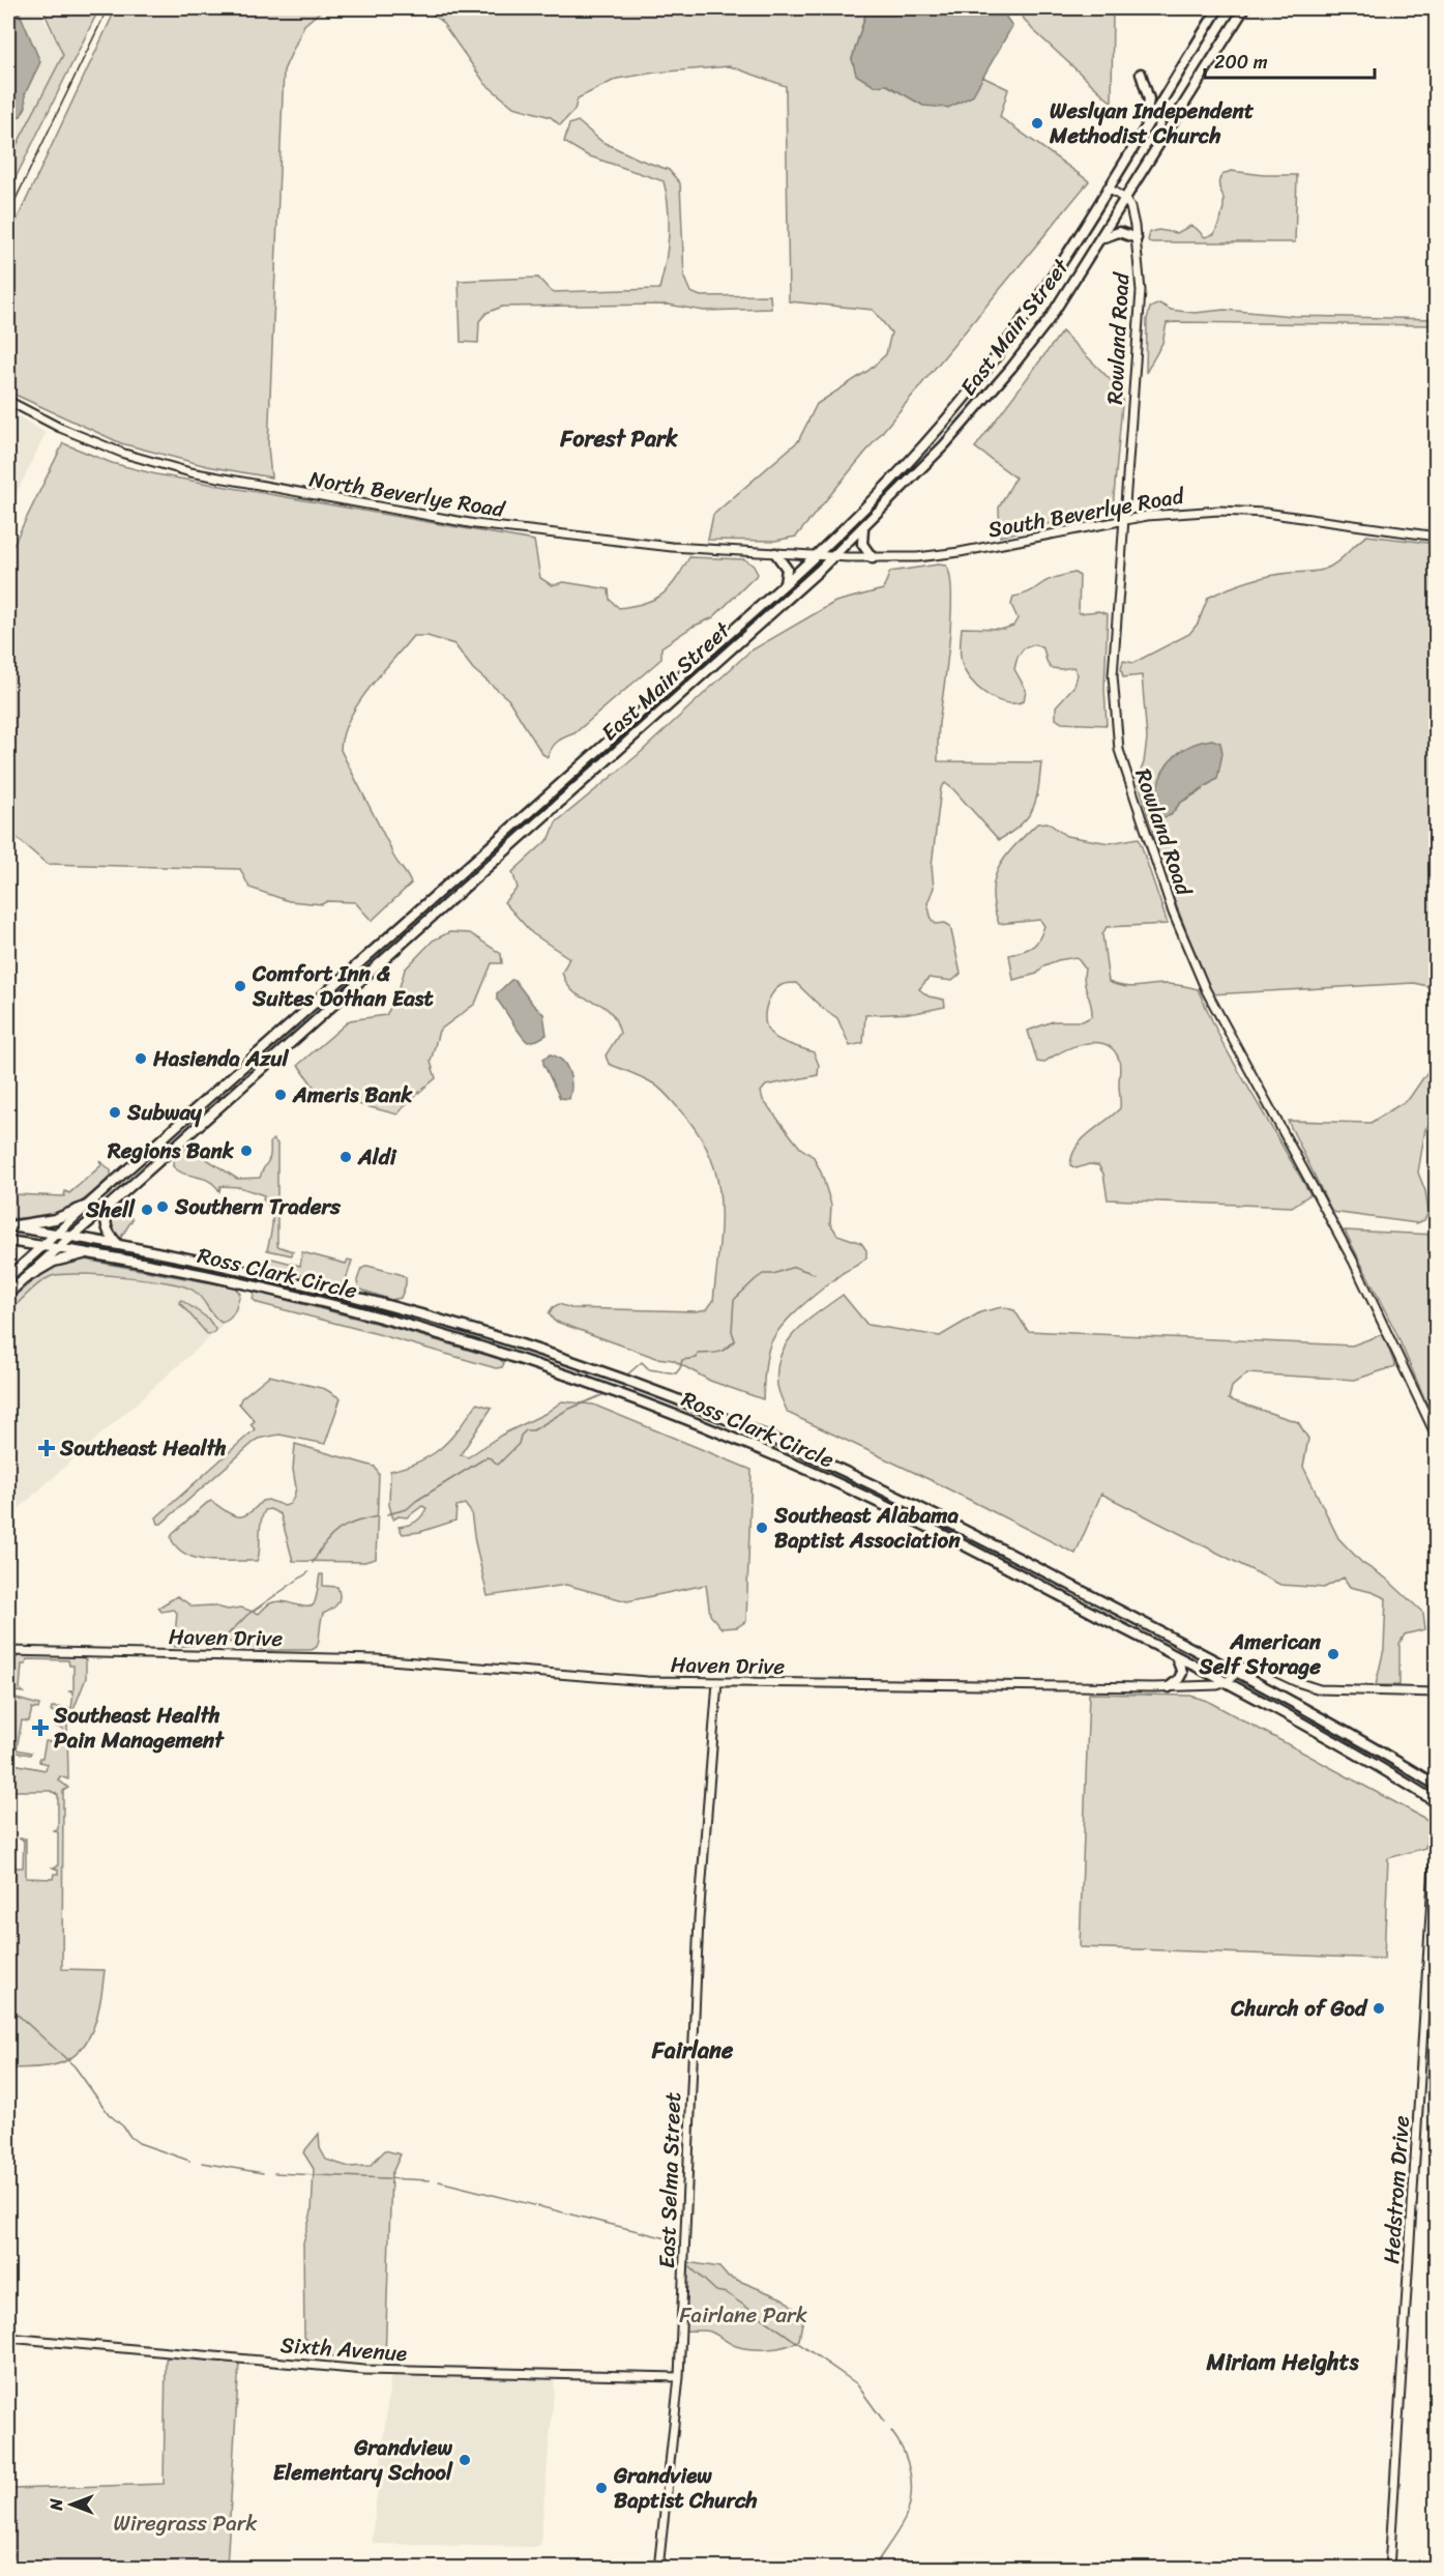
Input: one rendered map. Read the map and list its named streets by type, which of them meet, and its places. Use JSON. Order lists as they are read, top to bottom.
{
  "streets": {
    "highway": ["East Main Street", "Ross Clark Circle"],
    "street": [
      "Rowland Road",
      "North Beverlye Road",
      "South Beverlye Road",
      "Haven Drive",
      "East Selma Street",
      "Hedstrom Drive",
      "Sixth Avenue"
    ]
  },
  "crossings": [
    ["East Main Street", "Rowland Road"],
    ["East Main Street", "North Beverlye Road"],
    ["East Main Street", "South Beverlye Road"],
    ["East Main Street", "Ross Clark Circle"],
    ["Rowland Road", "South Beverlye Road"],
    ["North Beverlye Road", "South Beverlye Road"],
    ["Ross Clark Circle", "Haven Drive"],
    ["Haven Drive", "East Selma Street"],
    ["East Selma Street", "Sixth Avenue"]
  ],
  "districts": ["Forest Park", "Fairlane", "Miriam Heights"],
  "parks": ["Fairlane Park", "Wiregrass Park"],
  "places": {
    "other": [
      "Weslyan Independent Methodist Church",
      "Comfort Inn & Suites Dothan East",
      "Hasienda Azul",
      "Ameris Bank",
      "Subway",
      "Regions Bank",
      "Aldi",
      "Southern Traders",
      "Shell",
      "Southeast Alabama Baptist Association",
      "American Self Storage",
      "Church of God",
      "Grandview Elementary School",
      "Grandview Baptist Church"
    ],
    "health": ["Southeast Health", "Southeast Health Pain Management"]
  },
  "scale_bar": "200 m",
  "north": "left"
}
